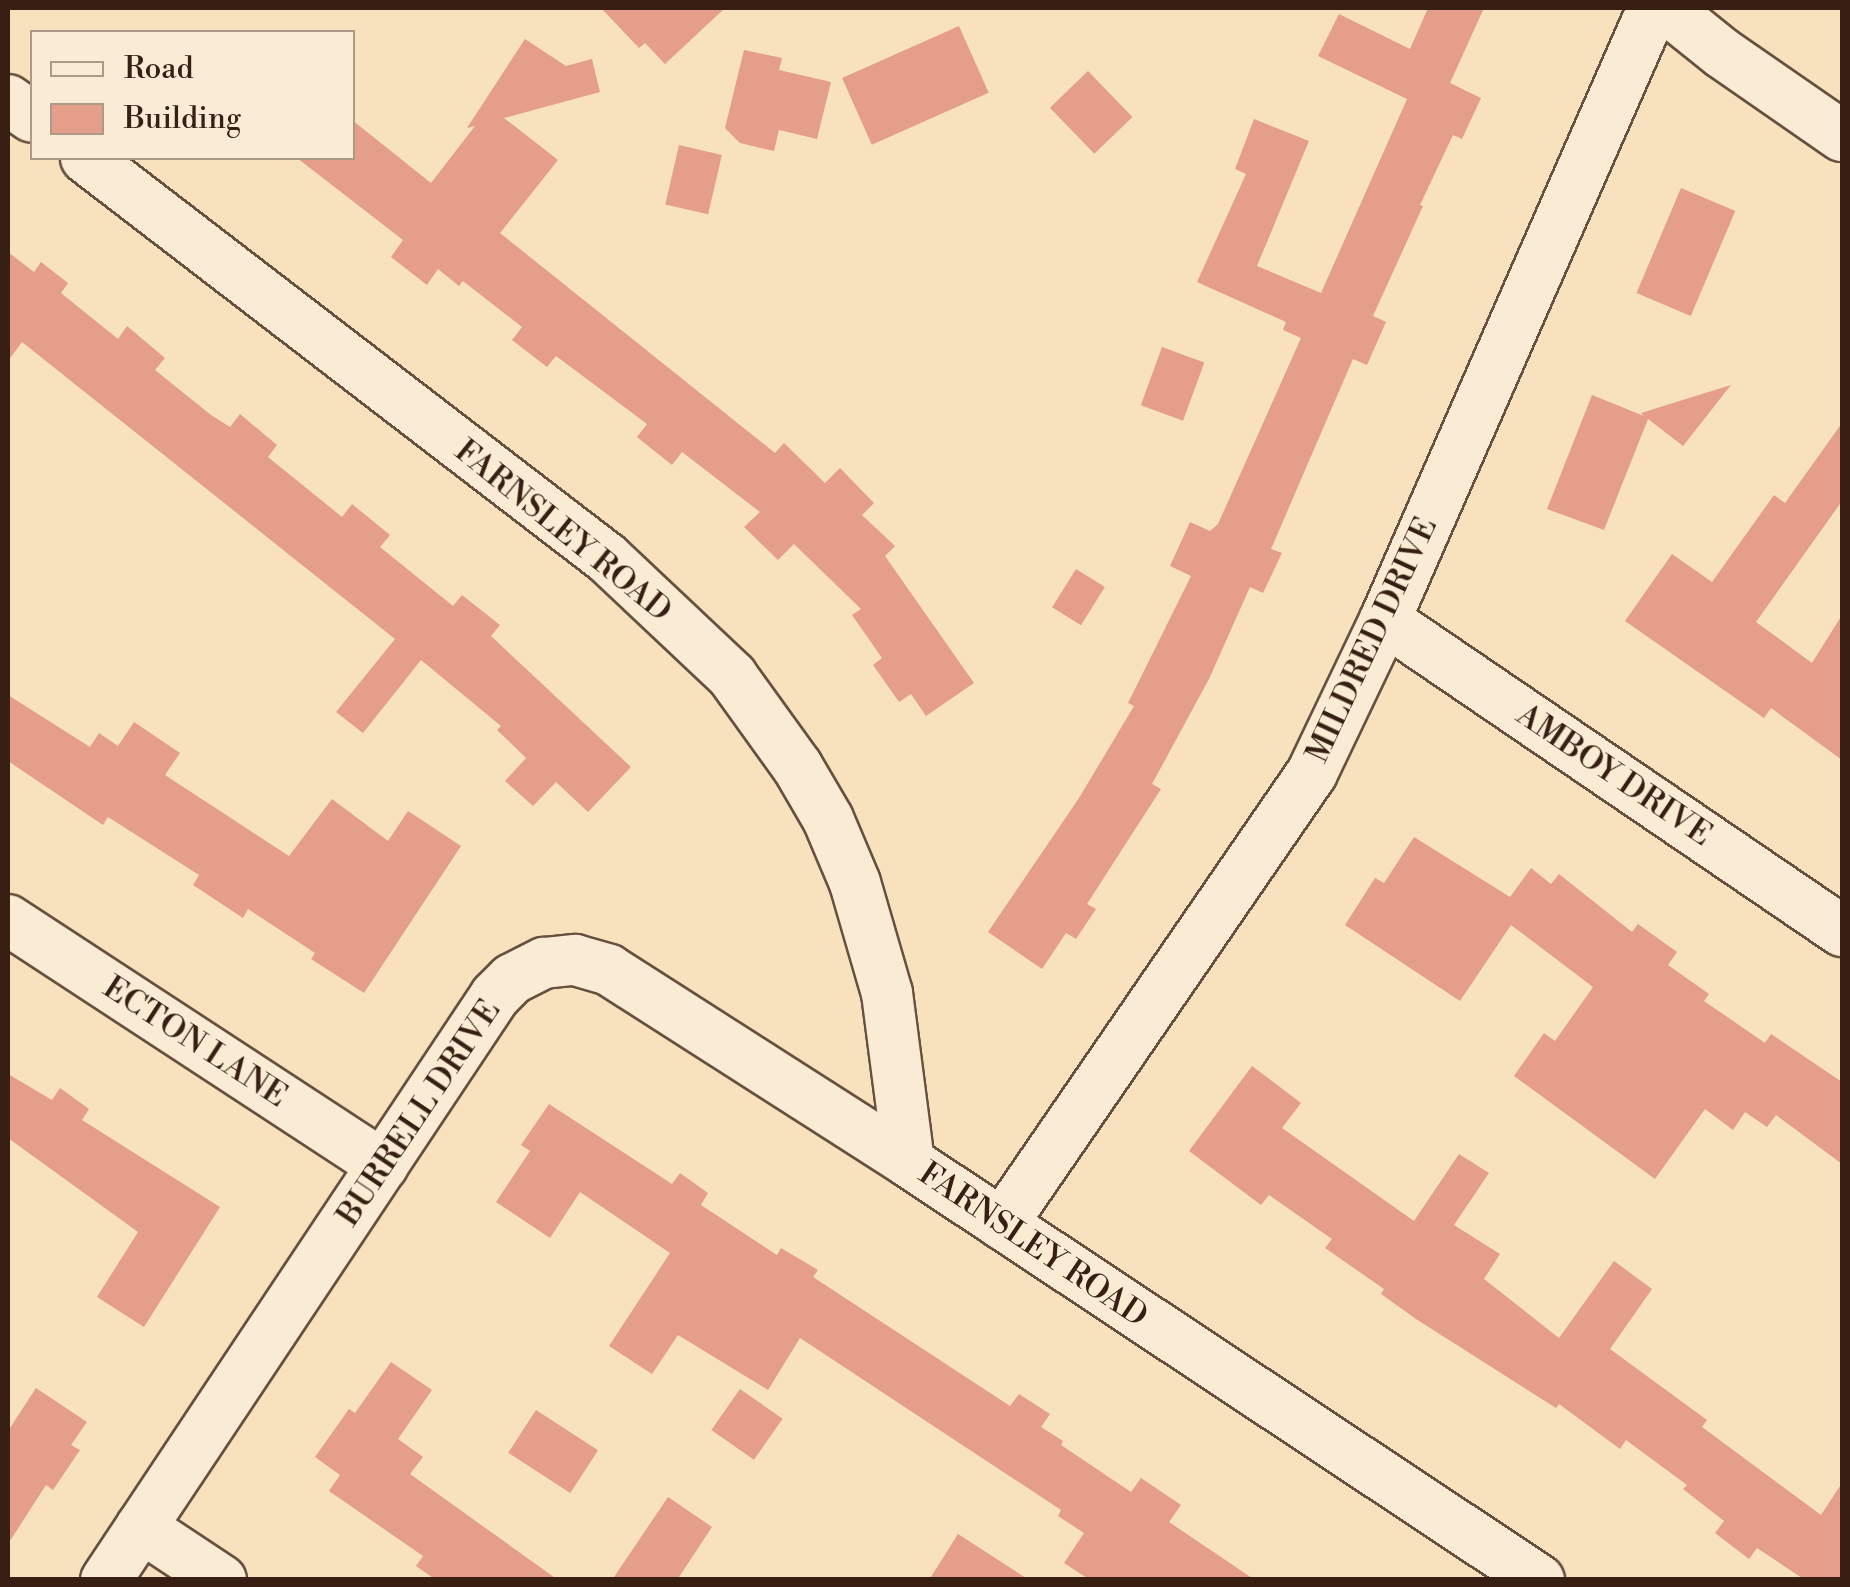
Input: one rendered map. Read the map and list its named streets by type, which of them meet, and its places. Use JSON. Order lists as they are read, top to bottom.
{
  "streets": {
    "street": [
      "FARNSLEY ROAD",
      "MILDRED DRIVE",
      "AMBOY DRIVE",
      "ECTON LANE",
      "BURRELL DRIVE"
    ]
  },
  "crossings": [
    ["FARNSLEY ROAD", "MILDRED DRIVE"],
    ["FARNSLEY ROAD", "BURRELL DRIVE"],
    ["MILDRED DRIVE", "AMBOY DRIVE"],
    ["ECTON LANE", "BURRELL DRIVE"]
  ],
  "legend": ["Road", "Building"]
}
